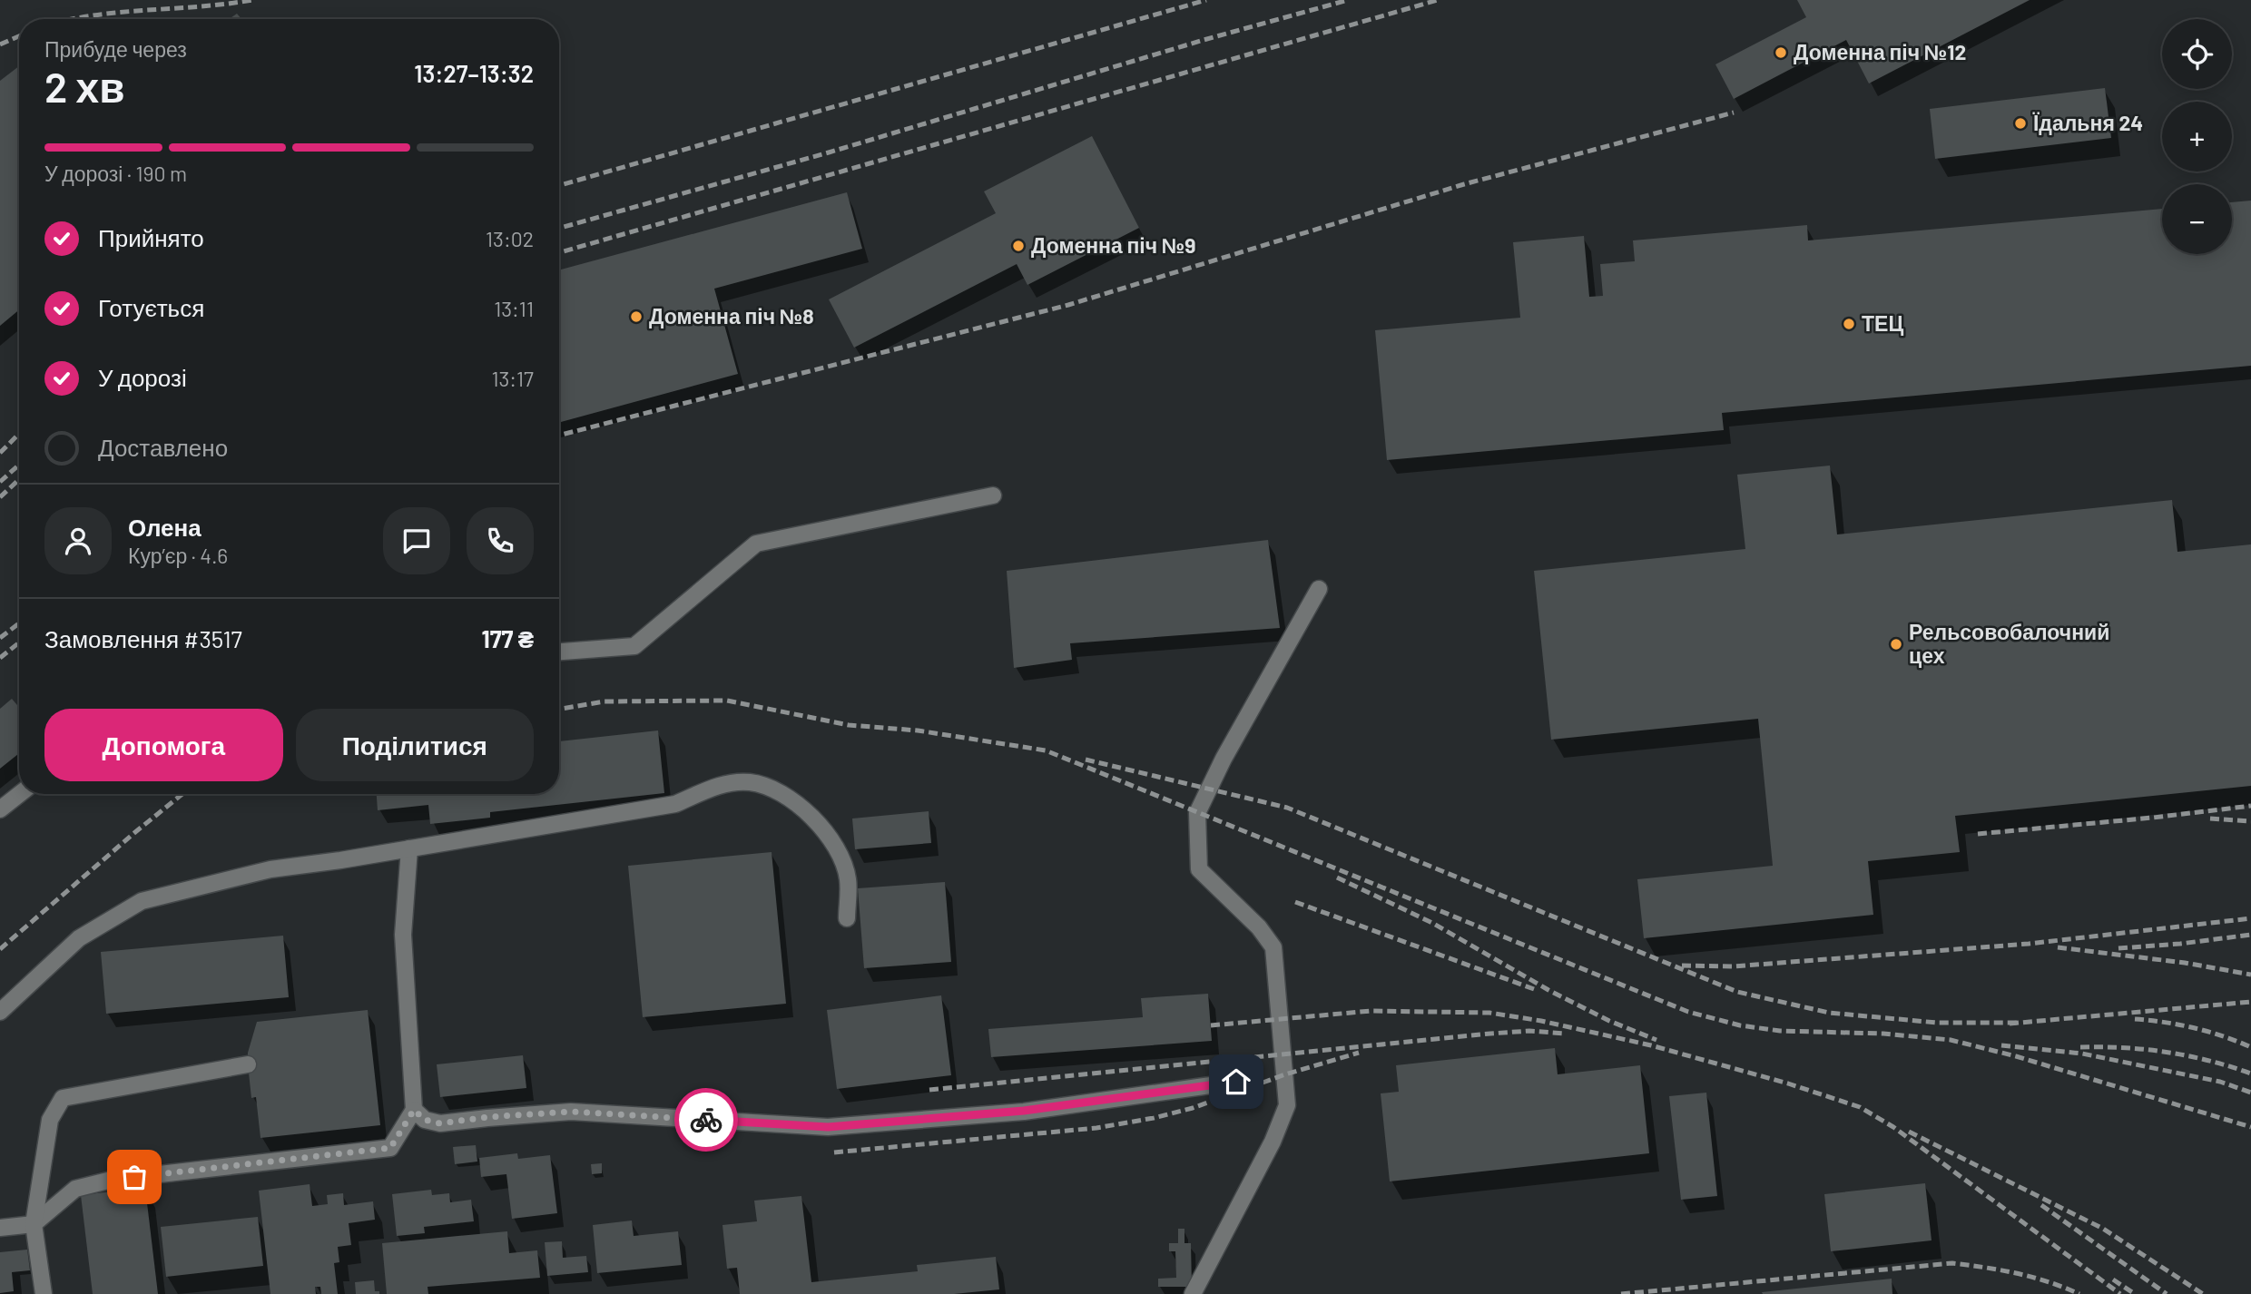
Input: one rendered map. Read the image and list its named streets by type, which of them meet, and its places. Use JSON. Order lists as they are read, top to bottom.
{
  "places": [
    "Доменна піч №12",
    "Їдальня 24",
    "Доменна піч №9",
    "Доменна піч №8",
    "ТЕЦ",
    "Рельсовобалочний цех"
  ],
  "page": {
    "map_buttons": ["+", "−"],
    "heading": ["2 хв", "Прибуде через", "13:27–13:32"],
    "panel": [
      "Олена",
      "Кур’єр · 4.6",
      "Замовлення #3517",
      "177 ₴"
    ],
    "bar": "У дорозі · 190 m",
    "list": [
      ["Прийнято", "13:02"],
      ["Готується", "13:11"],
      ["У дорозі", "13:17"],
      "Доставлено"
    ],
    "buttons": ["Допомога", "Поділитися"]
  }
}
